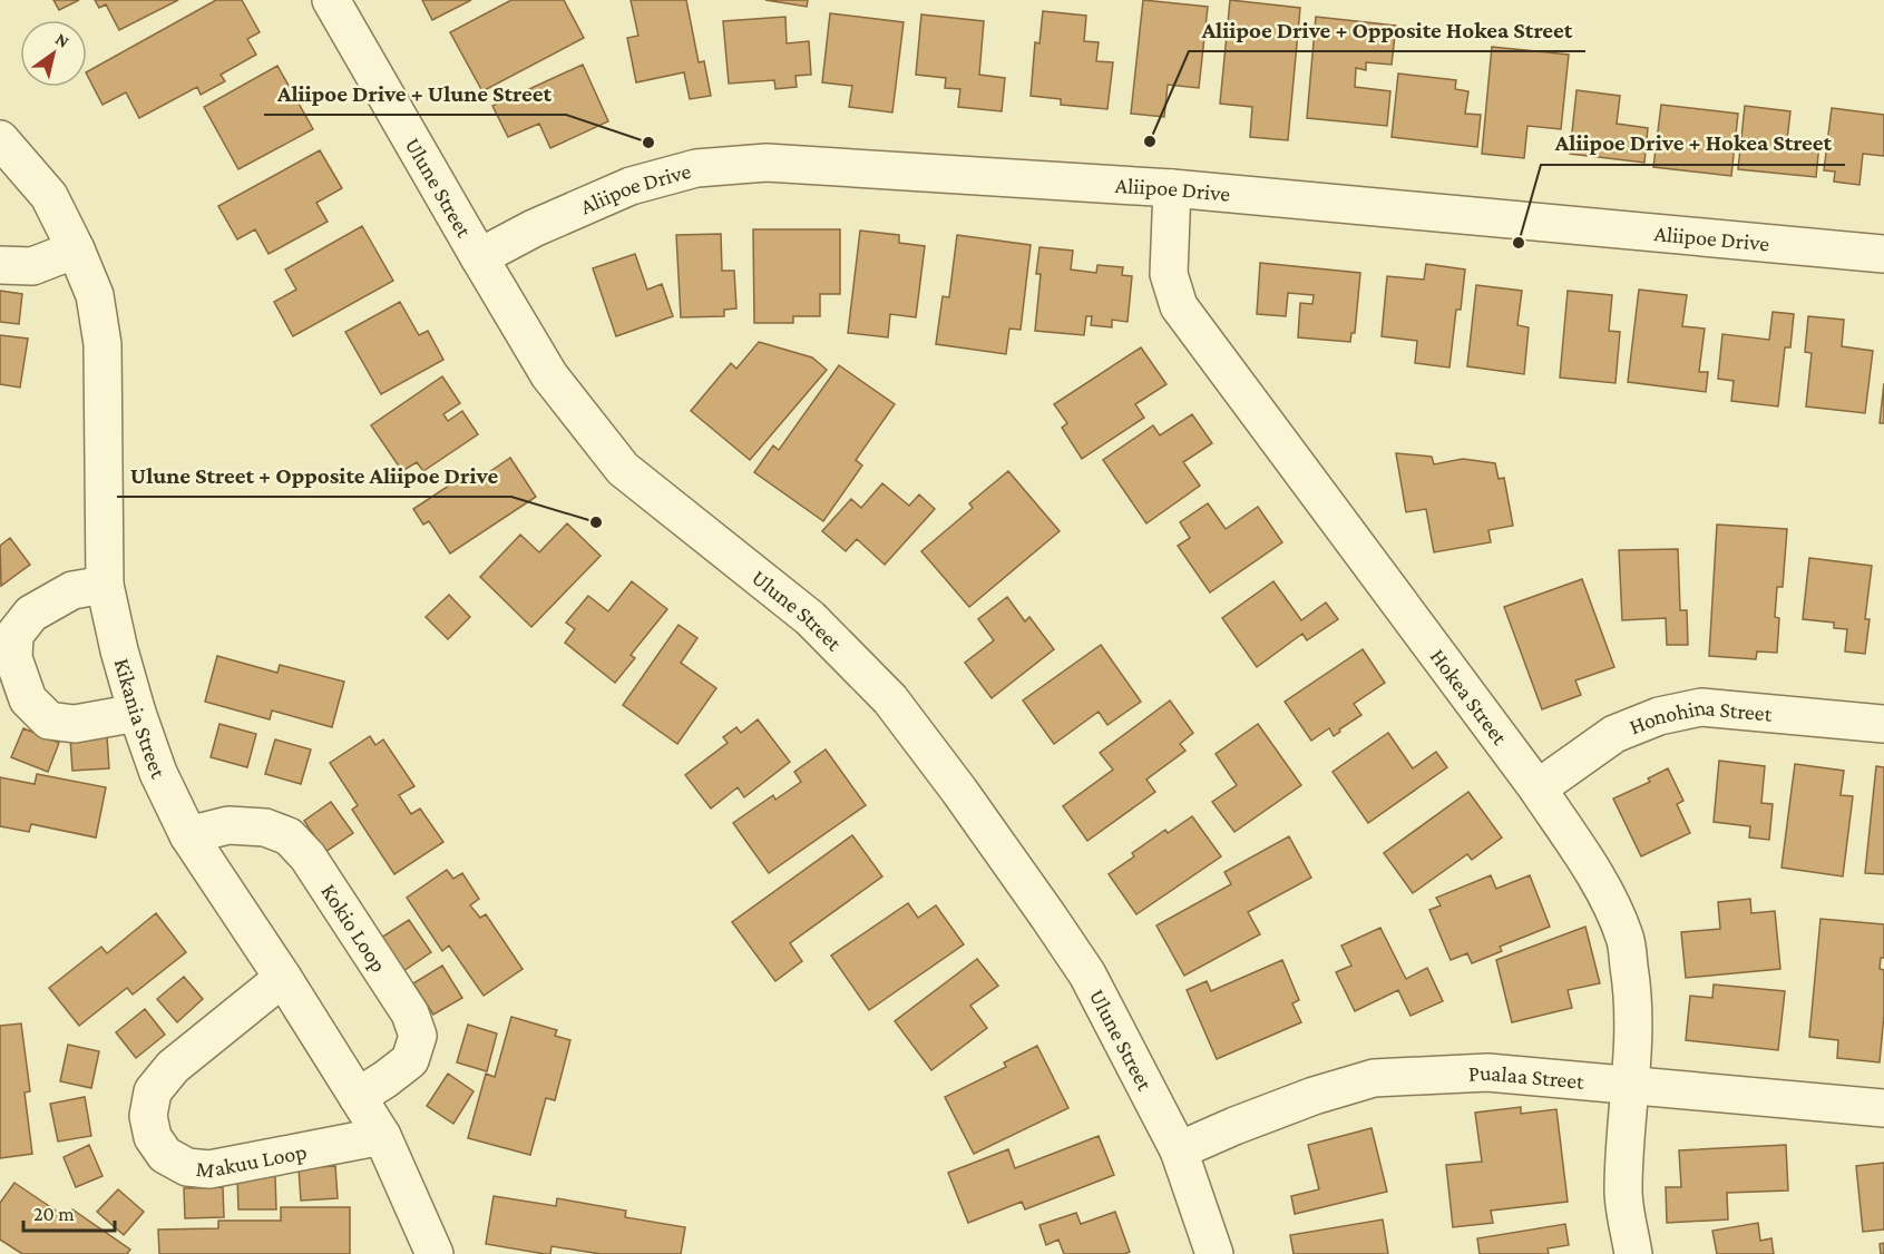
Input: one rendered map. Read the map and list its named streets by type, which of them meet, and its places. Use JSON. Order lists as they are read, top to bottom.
{
  "streets": {
    "street": [
      "Ulune Street",
      "Aliipoe Drive",
      "Hokea Street",
      "Kikania Street",
      "Honohina Street",
      "Kokio Loop",
      "Pualaa Street",
      "Makuu Loop"
    ]
  },
  "crossings": [
    ["Ulune Street", "Aliipoe Drive"],
    ["Ulune Street", "Pualaa Street"],
    ["Aliipoe Drive", "Hokea Street"],
    ["Hokea Street", "Honohina Street"],
    ["Hokea Street", "Pualaa Street"],
    ["Kikania Street", "Kokio Loop"],
    ["Kikania Street", "Makuu Loop"]
  ],
  "places": [
    "Aliipoe Drive + Opposite Hokea Street",
    "Aliipoe Drive + Ulune Street",
    "Aliipoe Drive + Hokea Street",
    "Ulune Street + Opposite Aliipoe Drive"
  ],
  "scale_bar": "20 m",
  "north": "top right"
}
